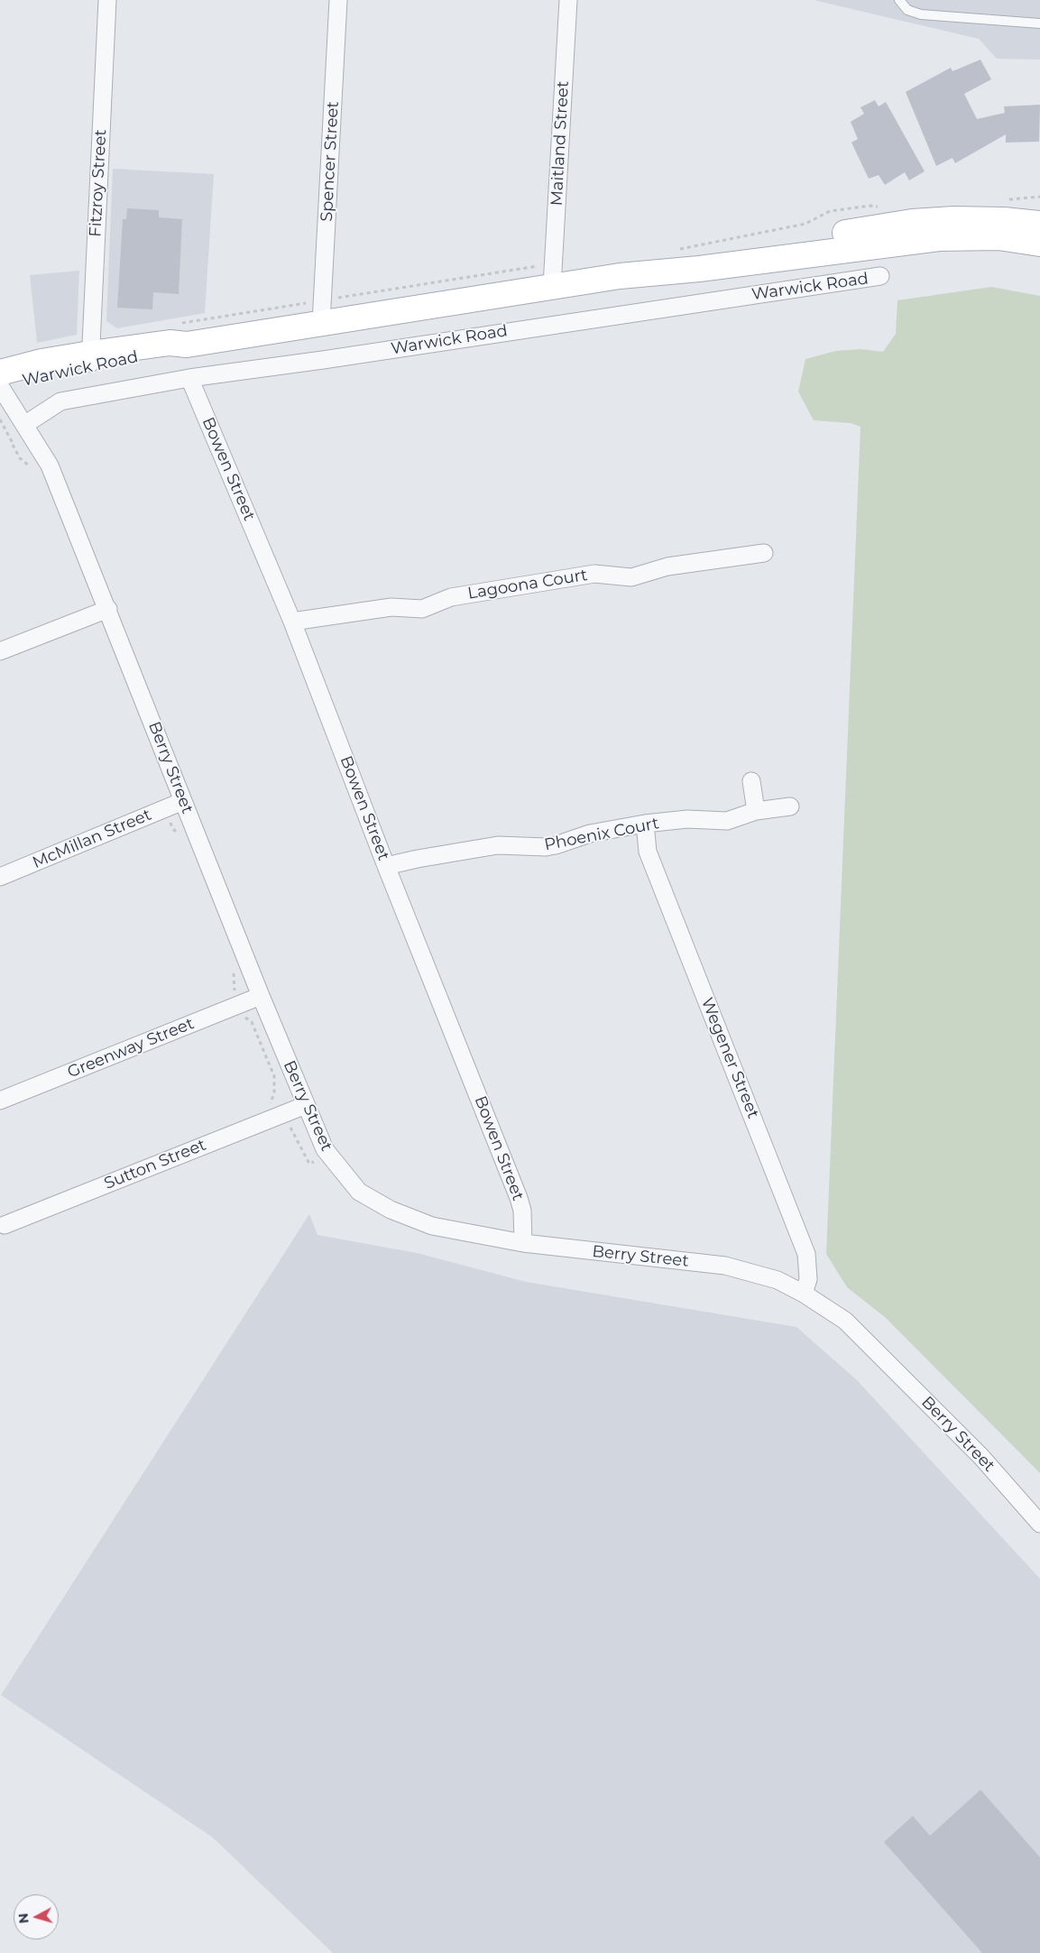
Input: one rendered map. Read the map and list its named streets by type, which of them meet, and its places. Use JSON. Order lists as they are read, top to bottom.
{
  "streets": {
    "main road": ["Warwick Road"],
    "street": [
      "Maitland Street",
      "Spencer Street",
      "Fitzroy Street",
      "Bowen Street",
      "Lagoona Court",
      "Berry Street",
      "Phoenix Court",
      "McMillan Street",
      "Greenway Street",
      "Wegener Street",
      "Sutton Street"
    ]
  },
  "crossings": [
    ["Maitland Street", "Warwick Road"],
    ["Spencer Street", "Warwick Road"],
    ["Fitzroy Street", "Warwick Road"],
    ["Warwick Road", "Bowen Street"],
    ["Warwick Road", "Berry Street"],
    ["Bowen Street", "Lagoona Court"],
    ["Bowen Street", "Berry Street"],
    ["Bowen Street", "Phoenix Court"],
    ["Berry Street", "McMillan Street"],
    ["Berry Street", "Greenway Street"],
    ["Berry Street", "Wegener Street"],
    ["Berry Street", "Sutton Street"],
    ["Phoenix Court", "Wegener Street"]
  ],
  "north": "left"
}
